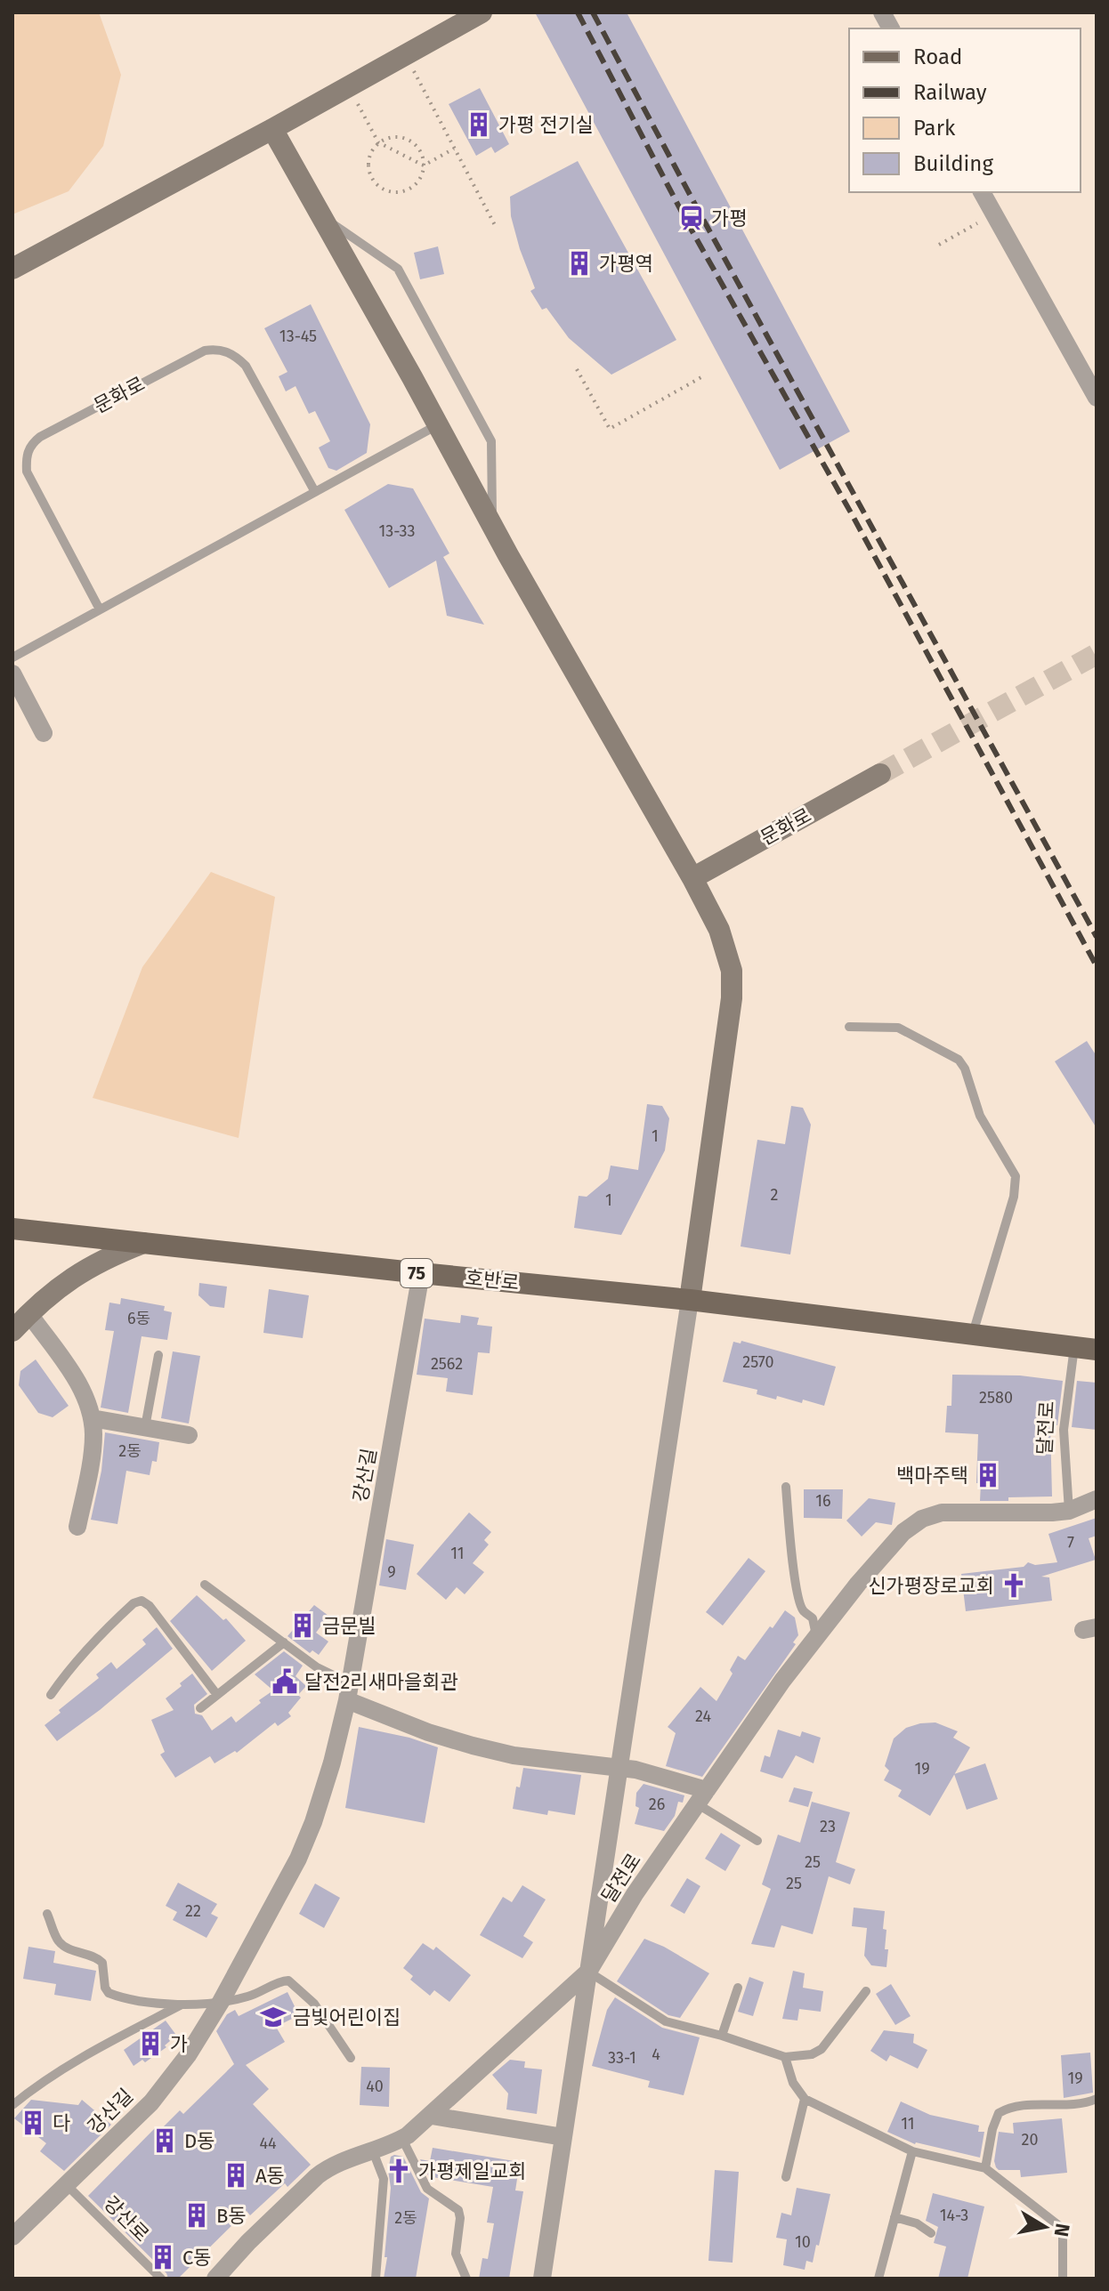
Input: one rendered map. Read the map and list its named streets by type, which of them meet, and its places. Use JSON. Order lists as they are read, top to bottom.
{
  "streets": {
    "main road": ["75", "호반로"],
    "street": ["문화로", "달전로", "강산길"],
    "lane": ["강산로"]
  },
  "crossings": [
    ["호반로", "달전로"],
    ["호반로", "강산길"],
    ["강산길", "강산로"]
  ],
  "places": {
    "building": [
      "가평 전기실",
      "가평역",
      "백마주택",
      "금문빌",
      "가",
      "다",
      "D동",
      "A동",
      "B동",
      "C동"
    ],
    "station": ["가평"],
    "church": ["신가평장로교회", "가평제일교회"],
    "public building": ["달전2리새마을회관"],
    "school or university": ["금빛어린이집"]
  },
  "house_numbers": [
    "13-45",
    "13-33",
    "1",
    "2",
    "1",
    "6동",
    "2570",
    "2562",
    "2580",
    "2동",
    "16",
    "7",
    "11",
    "9",
    "24",
    "19",
    "26",
    "23",
    "25",
    "25",
    "22",
    "4",
    "33-1",
    "19",
    "40",
    "11",
    "20",
    "44",
    "14-3",
    "2동",
    "10"
  ],
  "legend": [
    "Road",
    "Railway",
    "Park",
    "Building"
  ],
  "north": "right"
}
